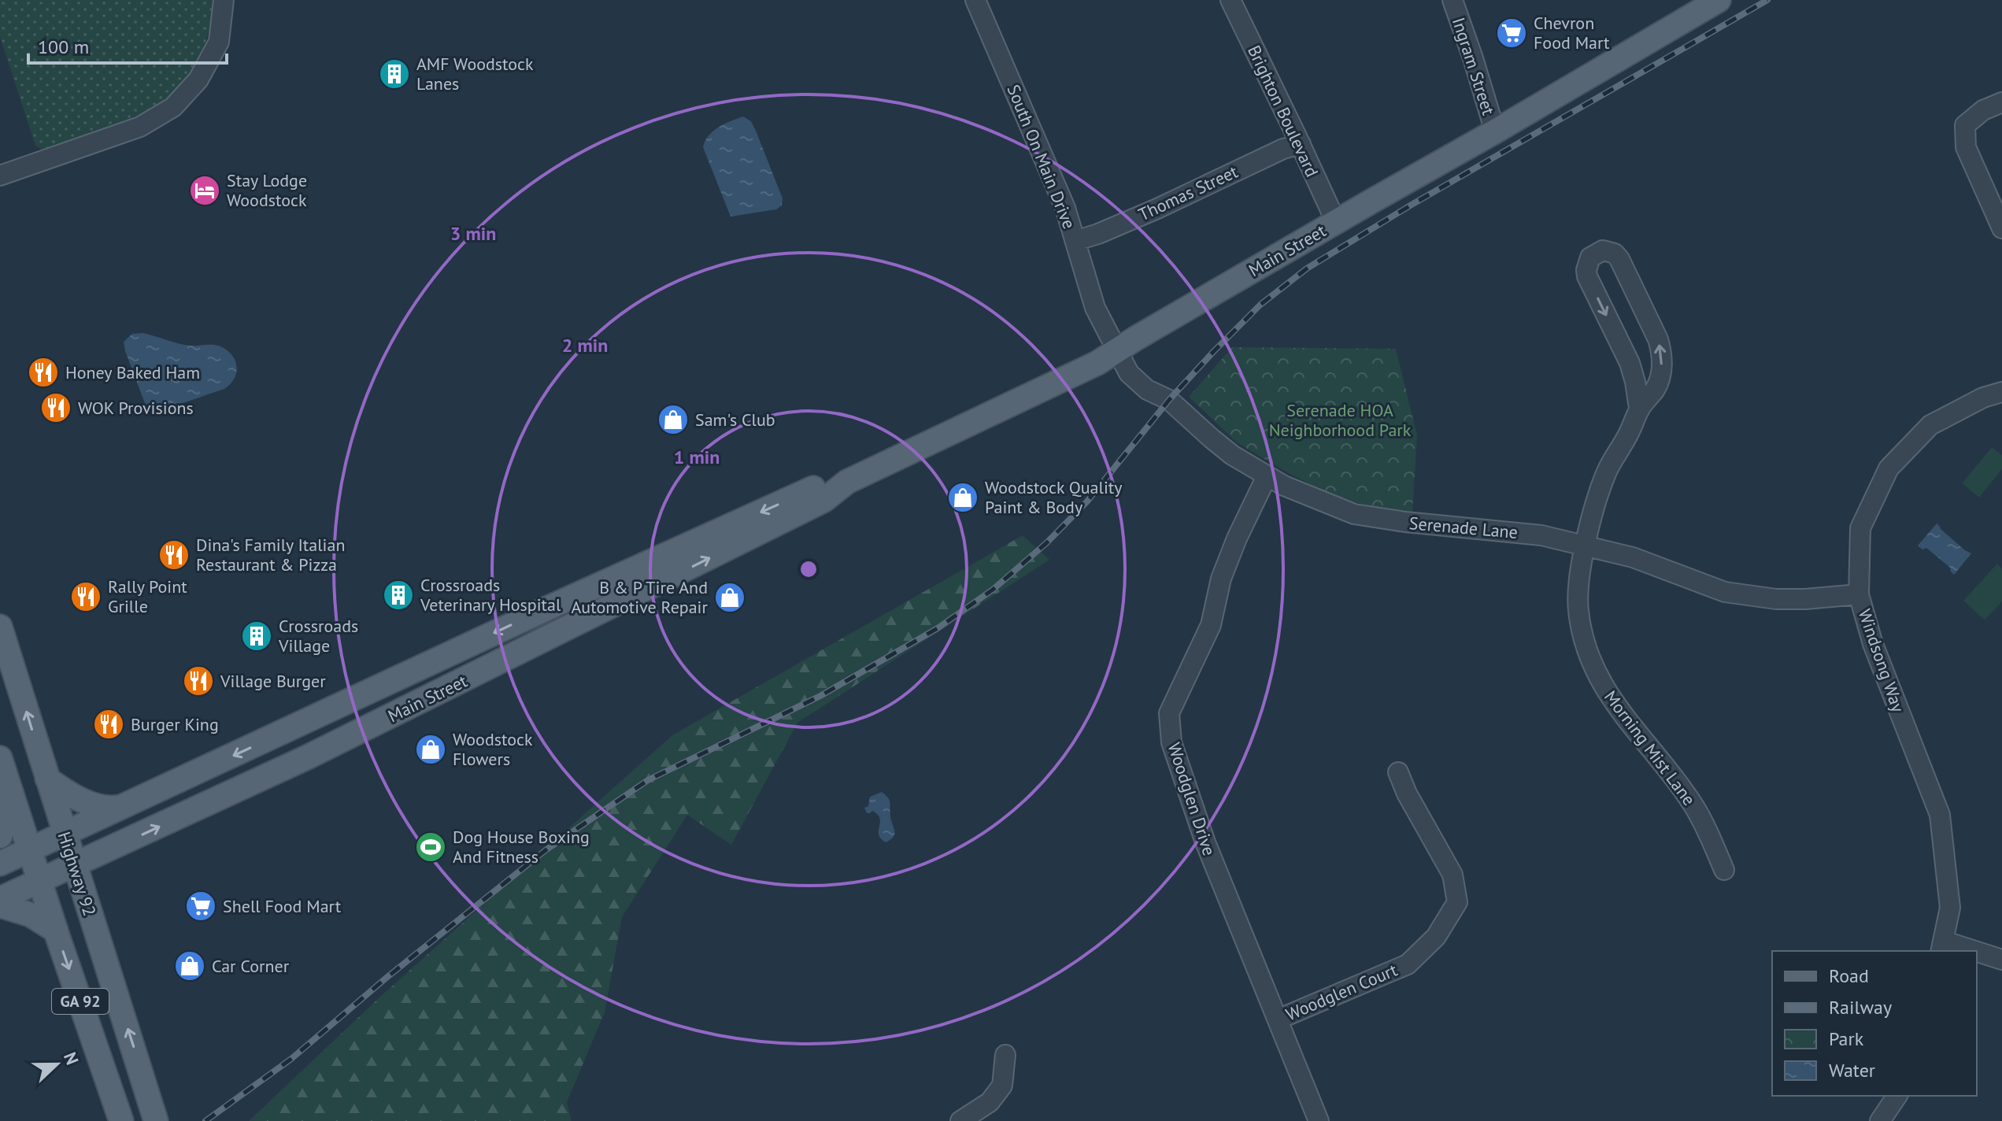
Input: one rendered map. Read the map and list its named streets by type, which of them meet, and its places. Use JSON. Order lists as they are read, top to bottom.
{
  "streets": {
    "main road": ["Main Street", "Highway 92", "GA 92"],
    "street": [
      "Ingram Street",
      "Brighton Boulevard",
      "South On Main Drive",
      "Thomas Street",
      "Serenade Lane",
      "Windsong Way",
      "Morning Mist Lane",
      "Woodglen Drive",
      "Woodglen Court"
    ]
  },
  "crossings": [
    ["Ingram Street", "Main Street"],
    ["Brighton Boulevard", "Thomas Street"],
    ["Brighton Boulevard", "Main Street"],
    ["South On Main Drive", "Thomas Street"],
    ["South On Main Drive", "Main Street"],
    ["South On Main Drive", "Serenade Lane"],
    ["Main Street", "Serenade Lane"],
    ["Main Street", "Highway 92"],
    ["Main Street", "GA 92"],
    ["Serenade Lane", "Windsong Way"],
    ["Serenade Lane", "Morning Mist Lane"],
    ["Serenade Lane", "Woodglen Drive"],
    ["Woodglen Drive", "Woodglen Court"]
  ],
  "parks": ["Serenade HOA Neighborhood Park"],
  "places": {
    "supermarket": ["Chevron Food Mart", "Shell Food Mart"],
    "building": ["AMF Woodstock Lanes", "Crossroads Veterinary Hospital", "Crossroads Village"],
    "hotel": ["Stay Lodge Woodstock"],
    "restaurant": [
      "Honey Baked Ham",
      "WOK Provisions",
      "Dina's Family Italian Restaurant & Pizza",
      "Rally Point Grille",
      "Village Burger",
      "Burger King"
    ],
    "shop": [
      "Sam's Club",
      "Woodstock Quality Paint & Body",
      "B & P Tire And Automotive Repair",
      "Woodstock Flowers",
      "Car Corner"
    ],
    "sports": ["Dog House Boxing And Fitness"]
  },
  "legend": [
    "Road",
    "Railway",
    "Park",
    "Water"
  ],
  "scale_bar": "100 m",
  "north": "right",
  "rings": ["3 min", "2 min", "1 min"]
}
